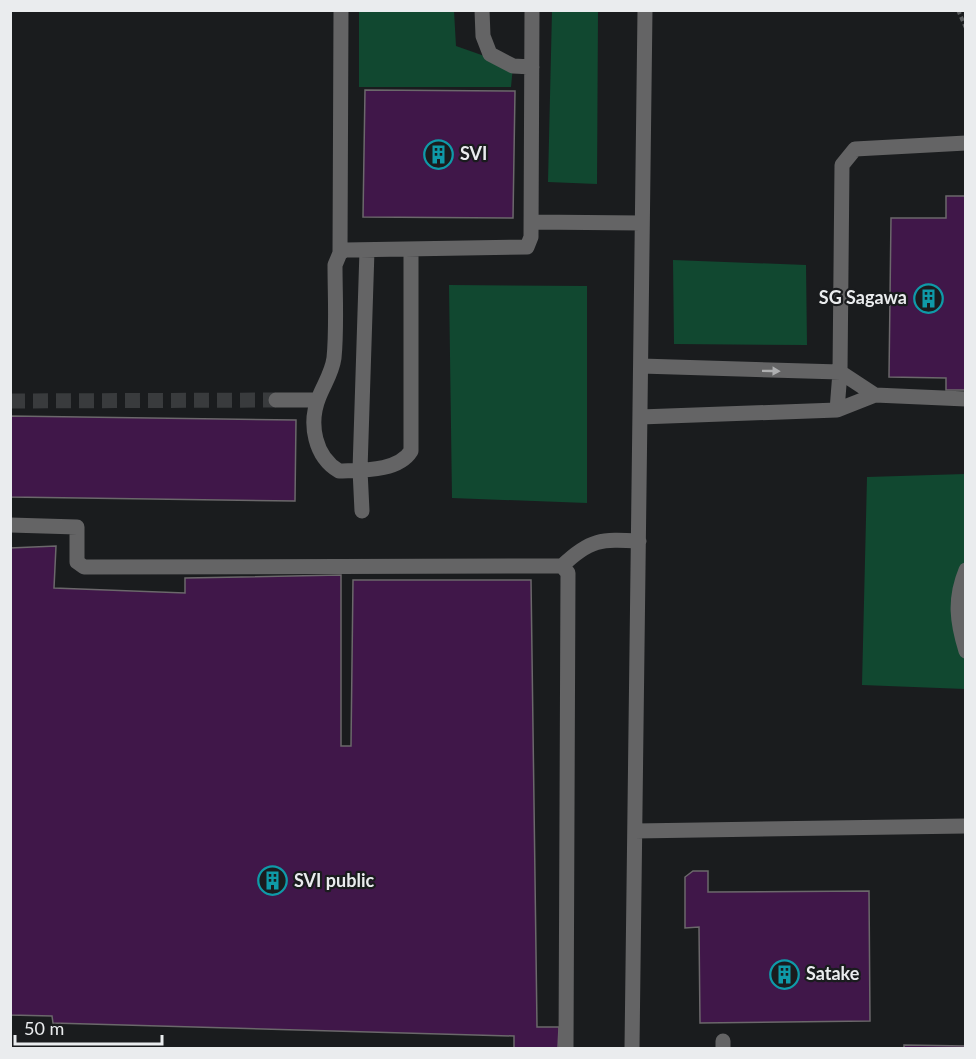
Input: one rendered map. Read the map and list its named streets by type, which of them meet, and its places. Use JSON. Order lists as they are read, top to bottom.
{
  "places": {
    "building": [
      "SVI",
      "SG Sagawa",
      "SVI public",
      "Satake"
    ]
  },
  "scale_bar": "50 m"
}
